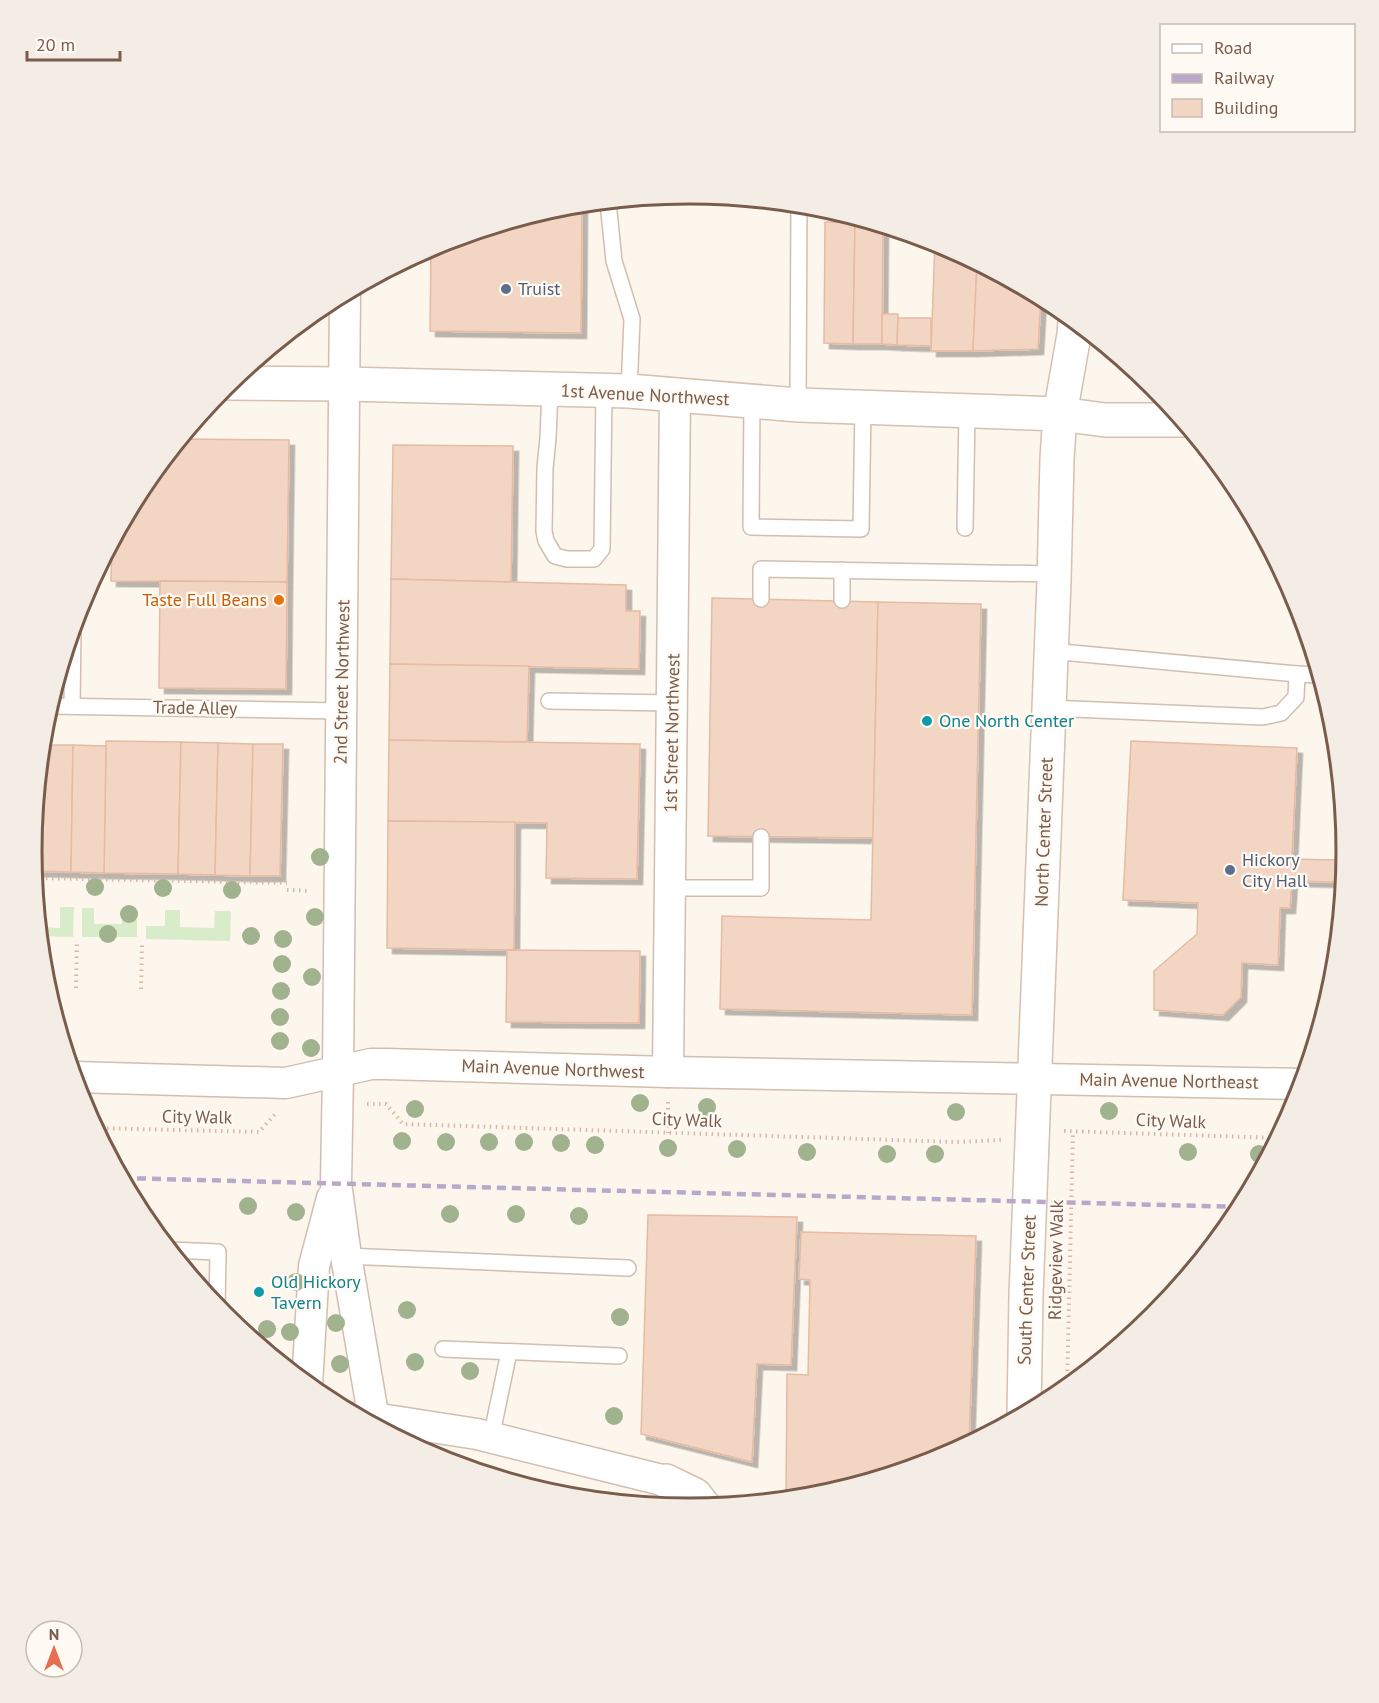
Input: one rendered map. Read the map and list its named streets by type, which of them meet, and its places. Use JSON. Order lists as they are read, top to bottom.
{
  "streets": {
    "street": [
      "1st Avenue Northwest",
      "2nd Street Northwest",
      "1st Street Northwest",
      "North Center Street",
      "Main Avenue Northwest",
      "Main Avenue Northeast",
      "South Center Street"
    ],
    "lane": ["Trade Alley"],
    "path": ["City Walk", "Ridgeview Walk"]
  },
  "crossings": [
    ["1st Avenue Northwest", "2nd Street Northwest"],
    ["1st Avenue Northwest", "1st Street Northwest"],
    ["1st Avenue Northwest", "North Center Street"],
    ["2nd Street Northwest", "Trade Alley"],
    ["2nd Street Northwest", "Main Avenue Northwest"],
    ["1st Street Northwest", "Main Avenue Northwest"],
    ["North Center Street", "Main Avenue Northwest"],
    ["North Center Street", "Main Avenue Northeast"],
    ["North Center Street", "South Center Street"],
    ["Main Avenue Northwest", "Main Avenue Northeast"],
    ["City Walk", "Ridgeview Walk"]
  ],
  "places": [
    "Truist",
    "Taste Full Beans",
    "One North Center",
    "Hickory City Hall",
    "Old Hickory Tavern"
  ],
  "legend": ["Road", "Railway", "Building"],
  "scale_bar": "20 m",
  "north": "top"
}
